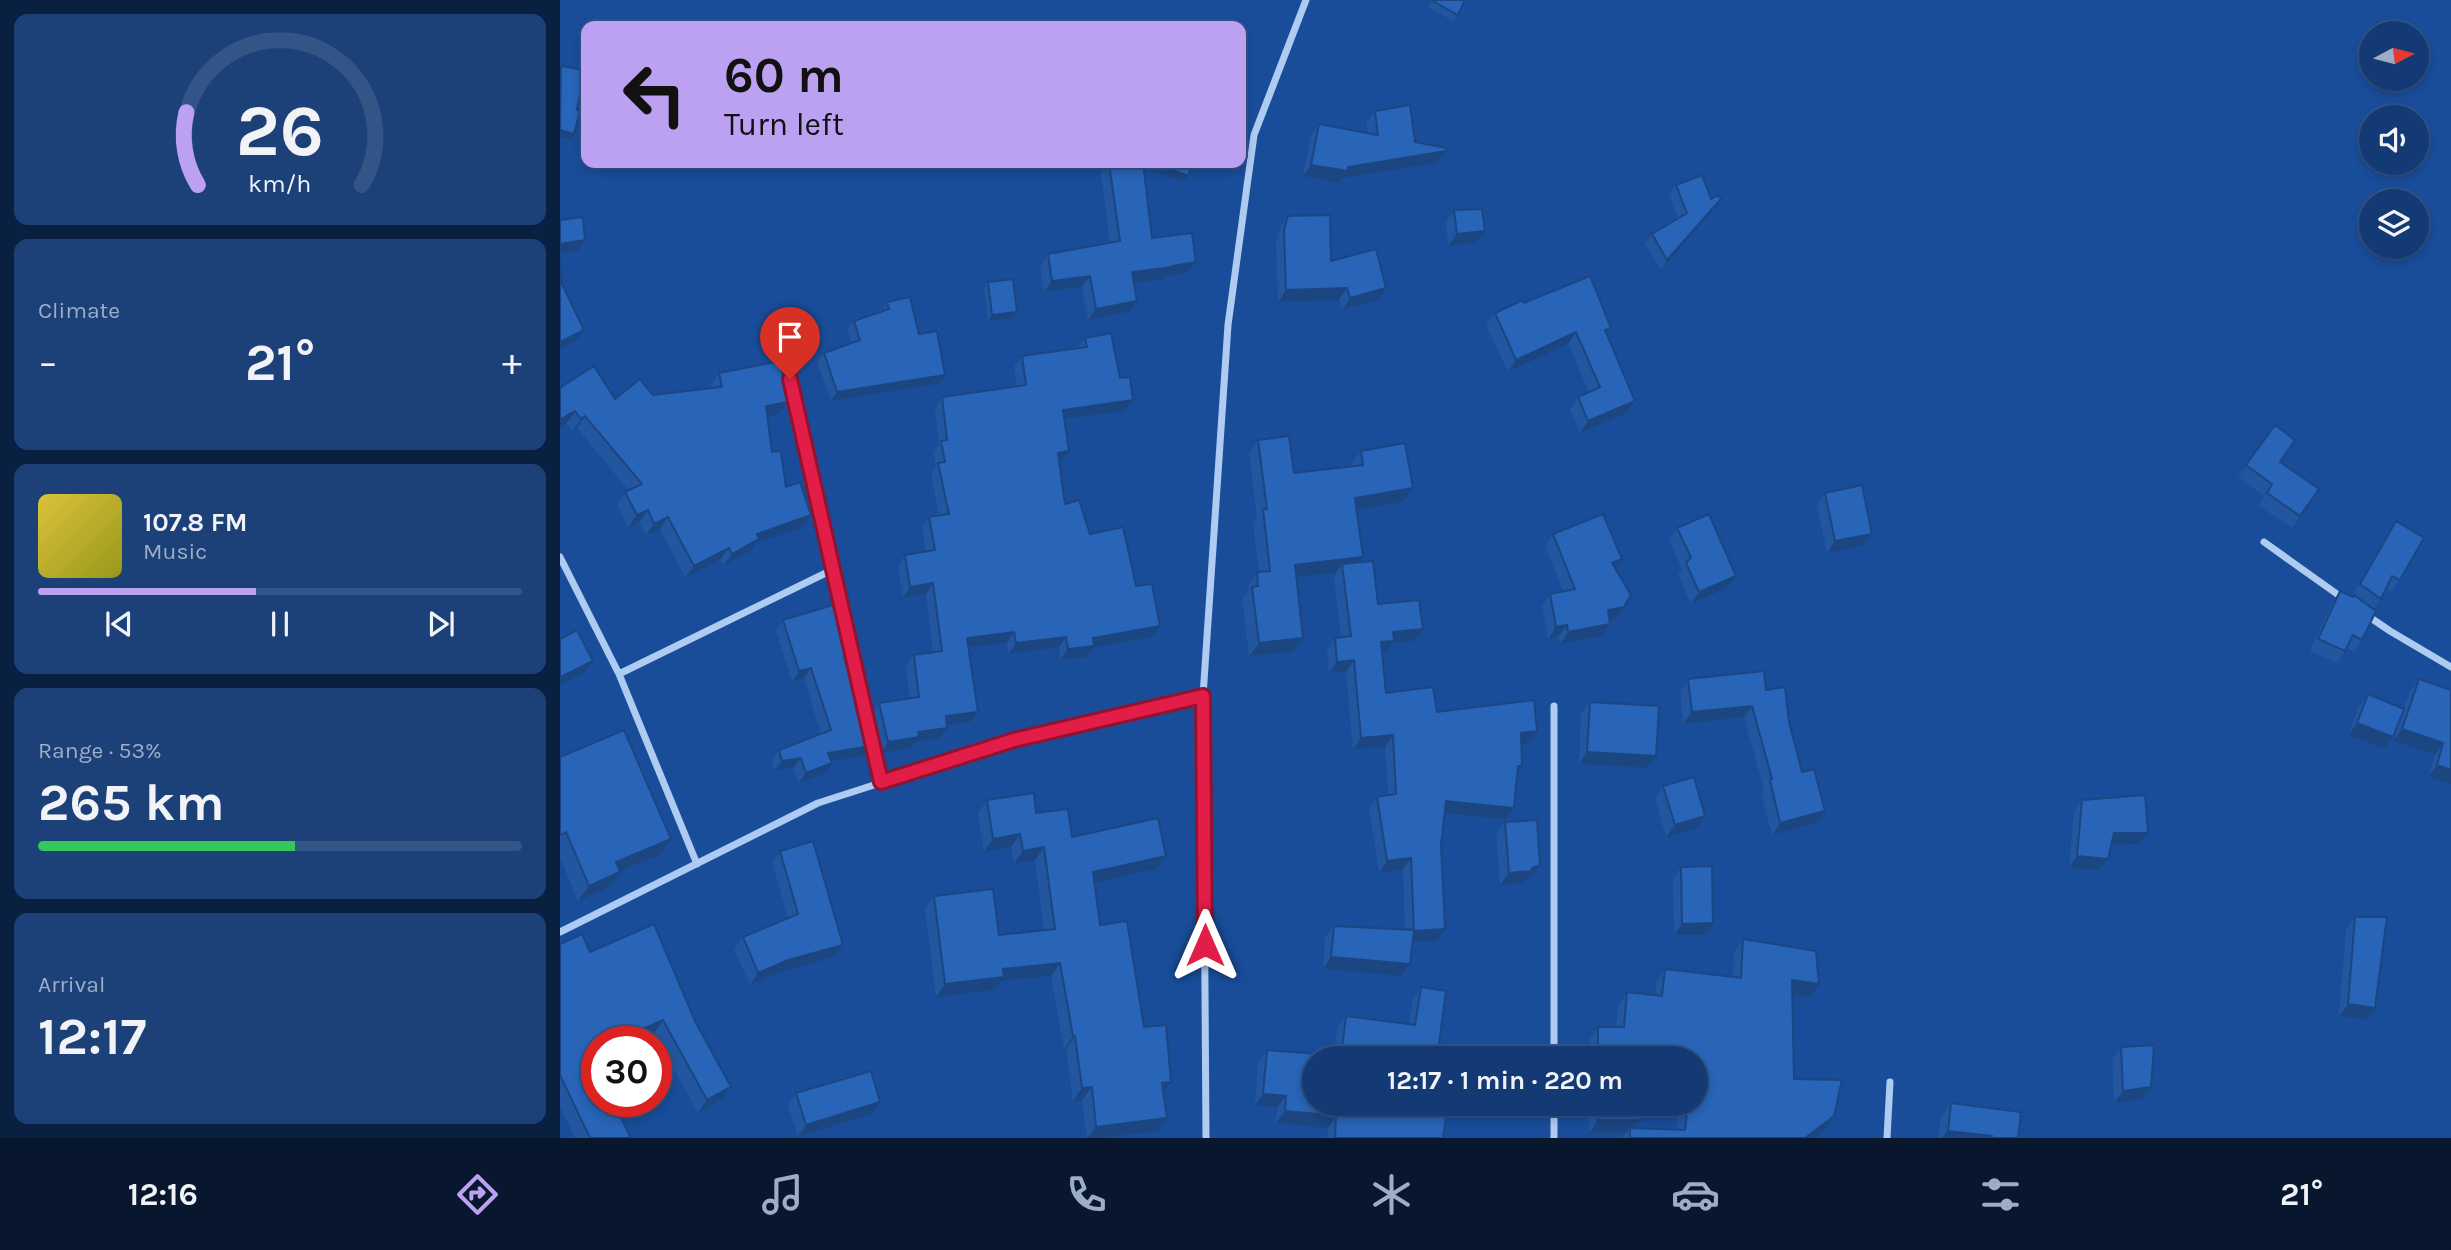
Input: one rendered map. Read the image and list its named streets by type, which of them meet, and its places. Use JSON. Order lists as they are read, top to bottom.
{
  "north": "right",
  "page": {
    "turn": ["60 m", "Turn left"],
    "tile": [
      "Climate",
      ["Range · 53%", "265 km"],
      ["Arrival", "12:17"]
    ],
    "heat": ["−", "21°", "+"],
    "song": ["107.8 FM", "Music"],
    "limit": "30",
    "trip": "12:17 · 1 min · 220 m",
    "tabs": ["12:16", "21°"],
    "gauge": ["26", "km/h"]
  }
}
